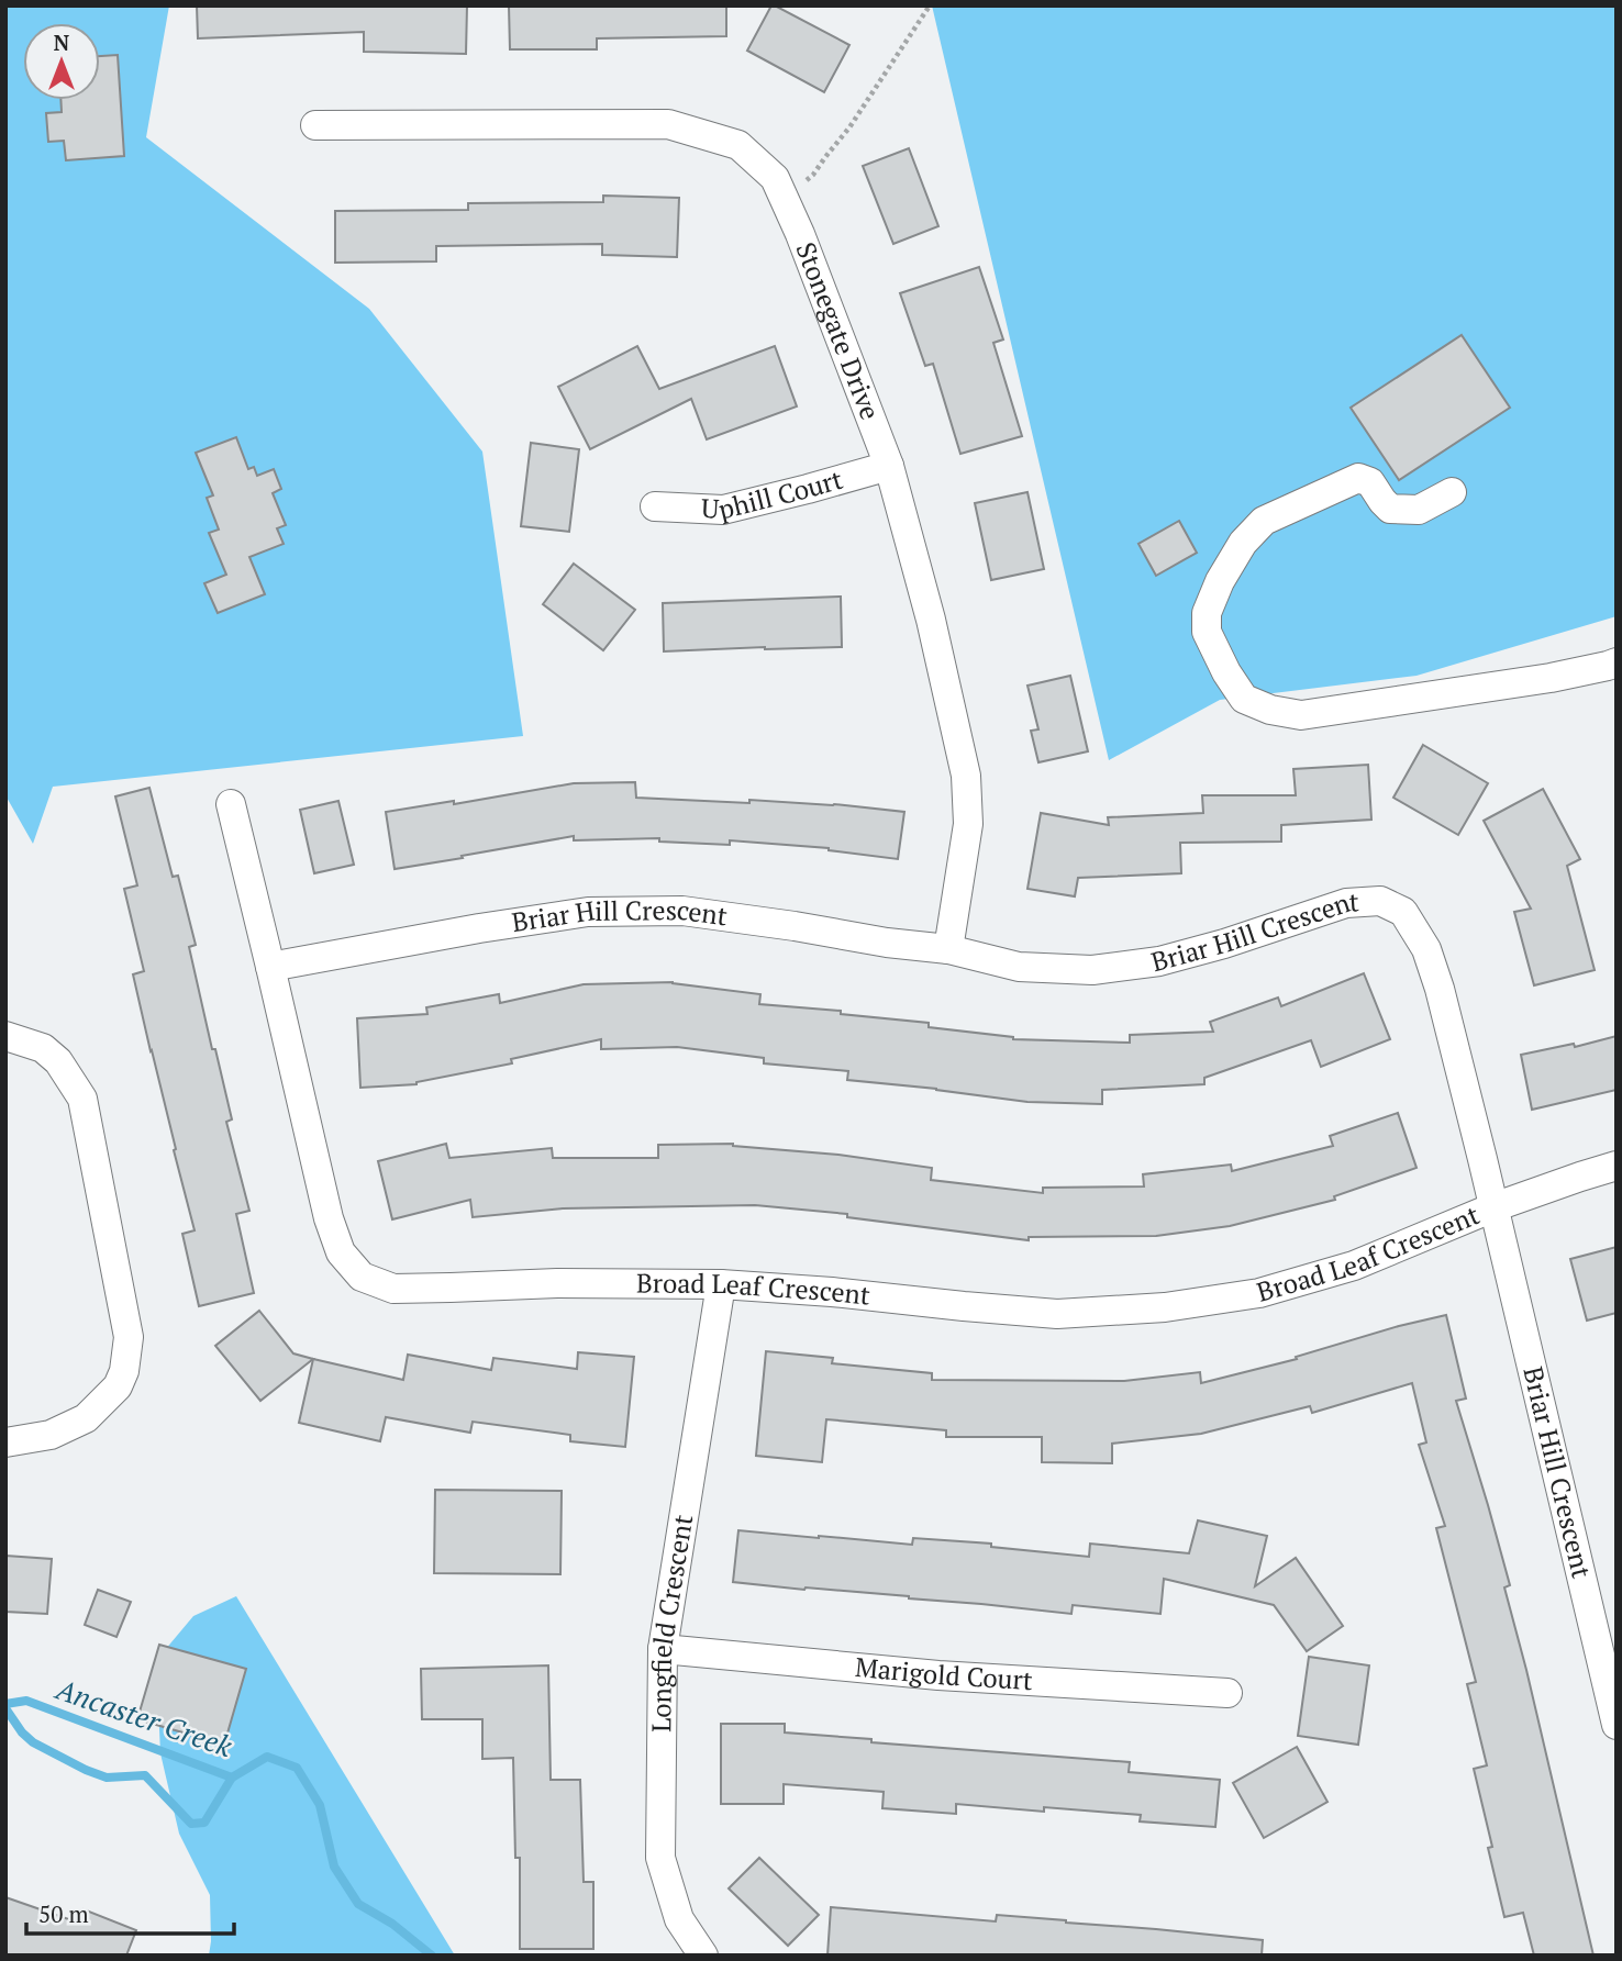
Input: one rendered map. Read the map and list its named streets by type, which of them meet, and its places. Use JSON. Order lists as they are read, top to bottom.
{
  "streets": {
    "street": [
      "Stonegate Drive",
      "Uphill Court",
      "Briar Hill Crescent",
      "Broad Leaf Crescent",
      "Longfield Crescent",
      "Marigold Court"
    ]
  },
  "crossings": [
    ["Stonegate Drive", "Uphill Court"],
    ["Stonegate Drive", "Briar Hill Crescent"],
    ["Briar Hill Crescent", "Broad Leaf Crescent"],
    ["Broad Leaf Crescent", "Longfield Crescent"],
    ["Longfield Crescent", "Marigold Court"]
  ],
  "water": ["Ancaster Creek"],
  "scale_bar": "50 m",
  "north": "top"
}
